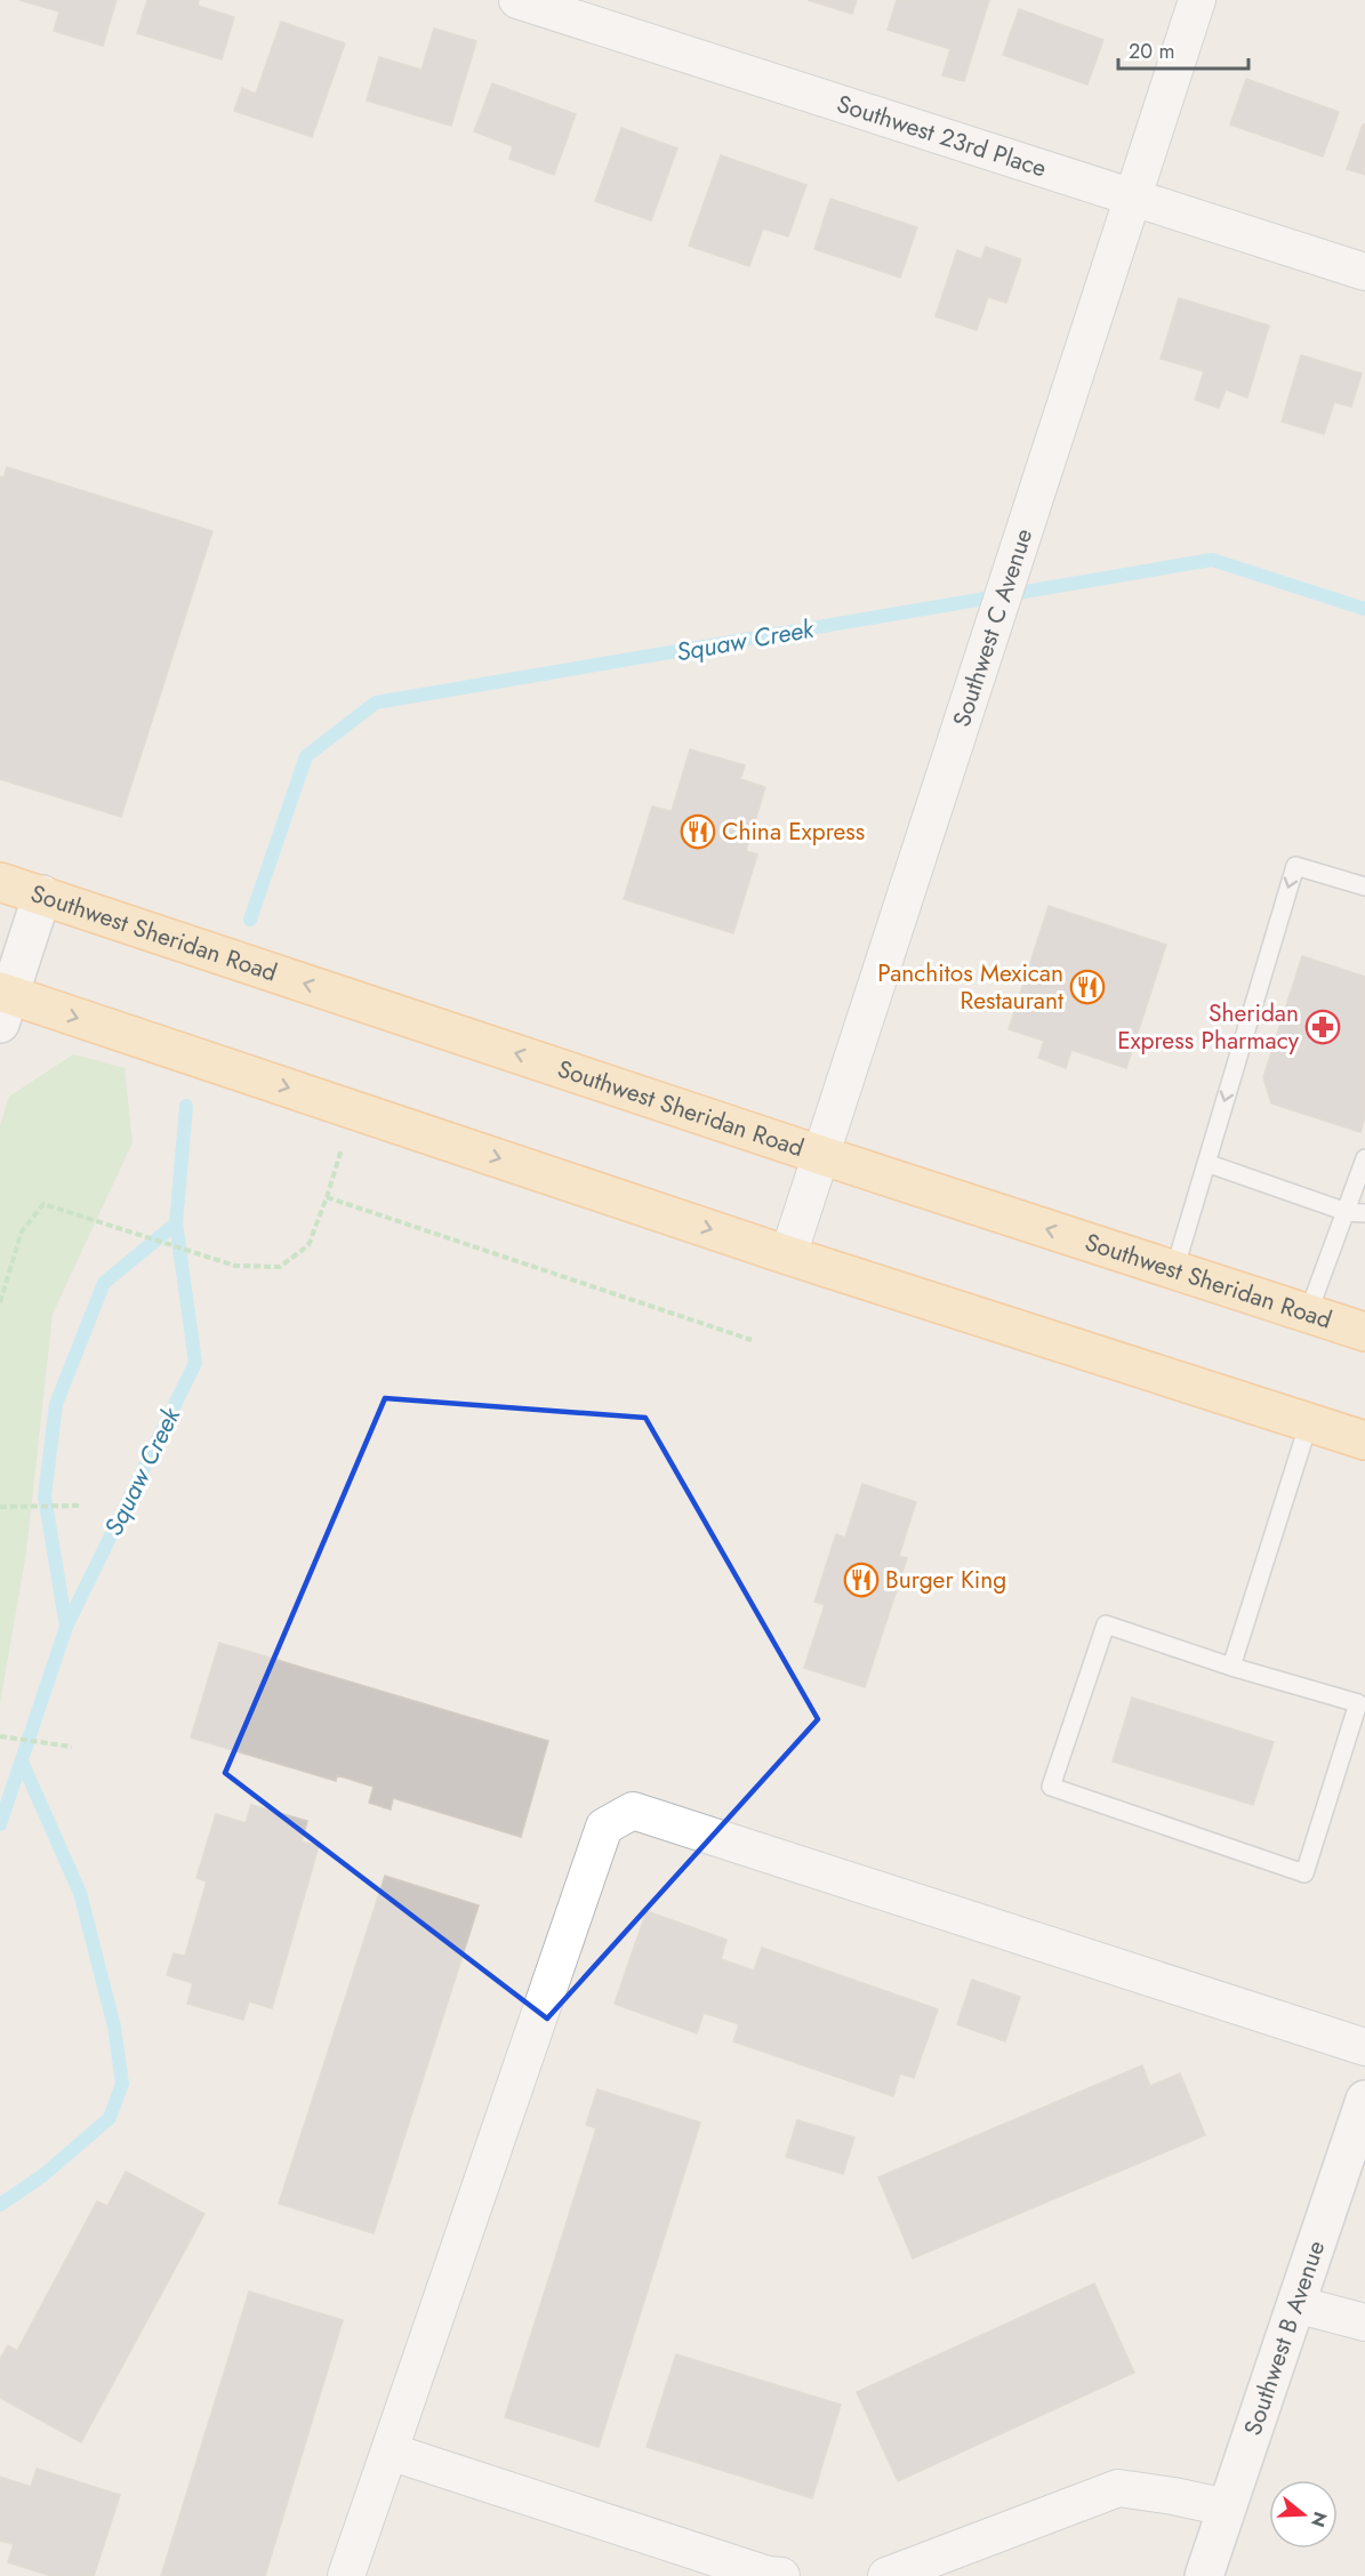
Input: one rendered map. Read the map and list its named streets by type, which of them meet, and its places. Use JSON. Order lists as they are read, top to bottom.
{
  "streets": {
    "main road": ["Southwest Sheridan Road"],
    "street": ["Southwest 23rd Place", "Southwest C Avenue", "Southwest B Avenue"]
  },
  "crossings": [
    ["Southwest 23rd Place", "Southwest C Avenue"],
    ["Southwest C Avenue", "Southwest Sheridan Road"]
  ],
  "water": ["Squaw Creek"],
  "places": {
    "restaurant": ["China Express", "Panchitos Mexican Restaurant", "Burger King"],
    "pharmacy": ["Sheridan Express Pharmacy"]
  },
  "scale_bar": "20 m",
  "north": "right"
}
